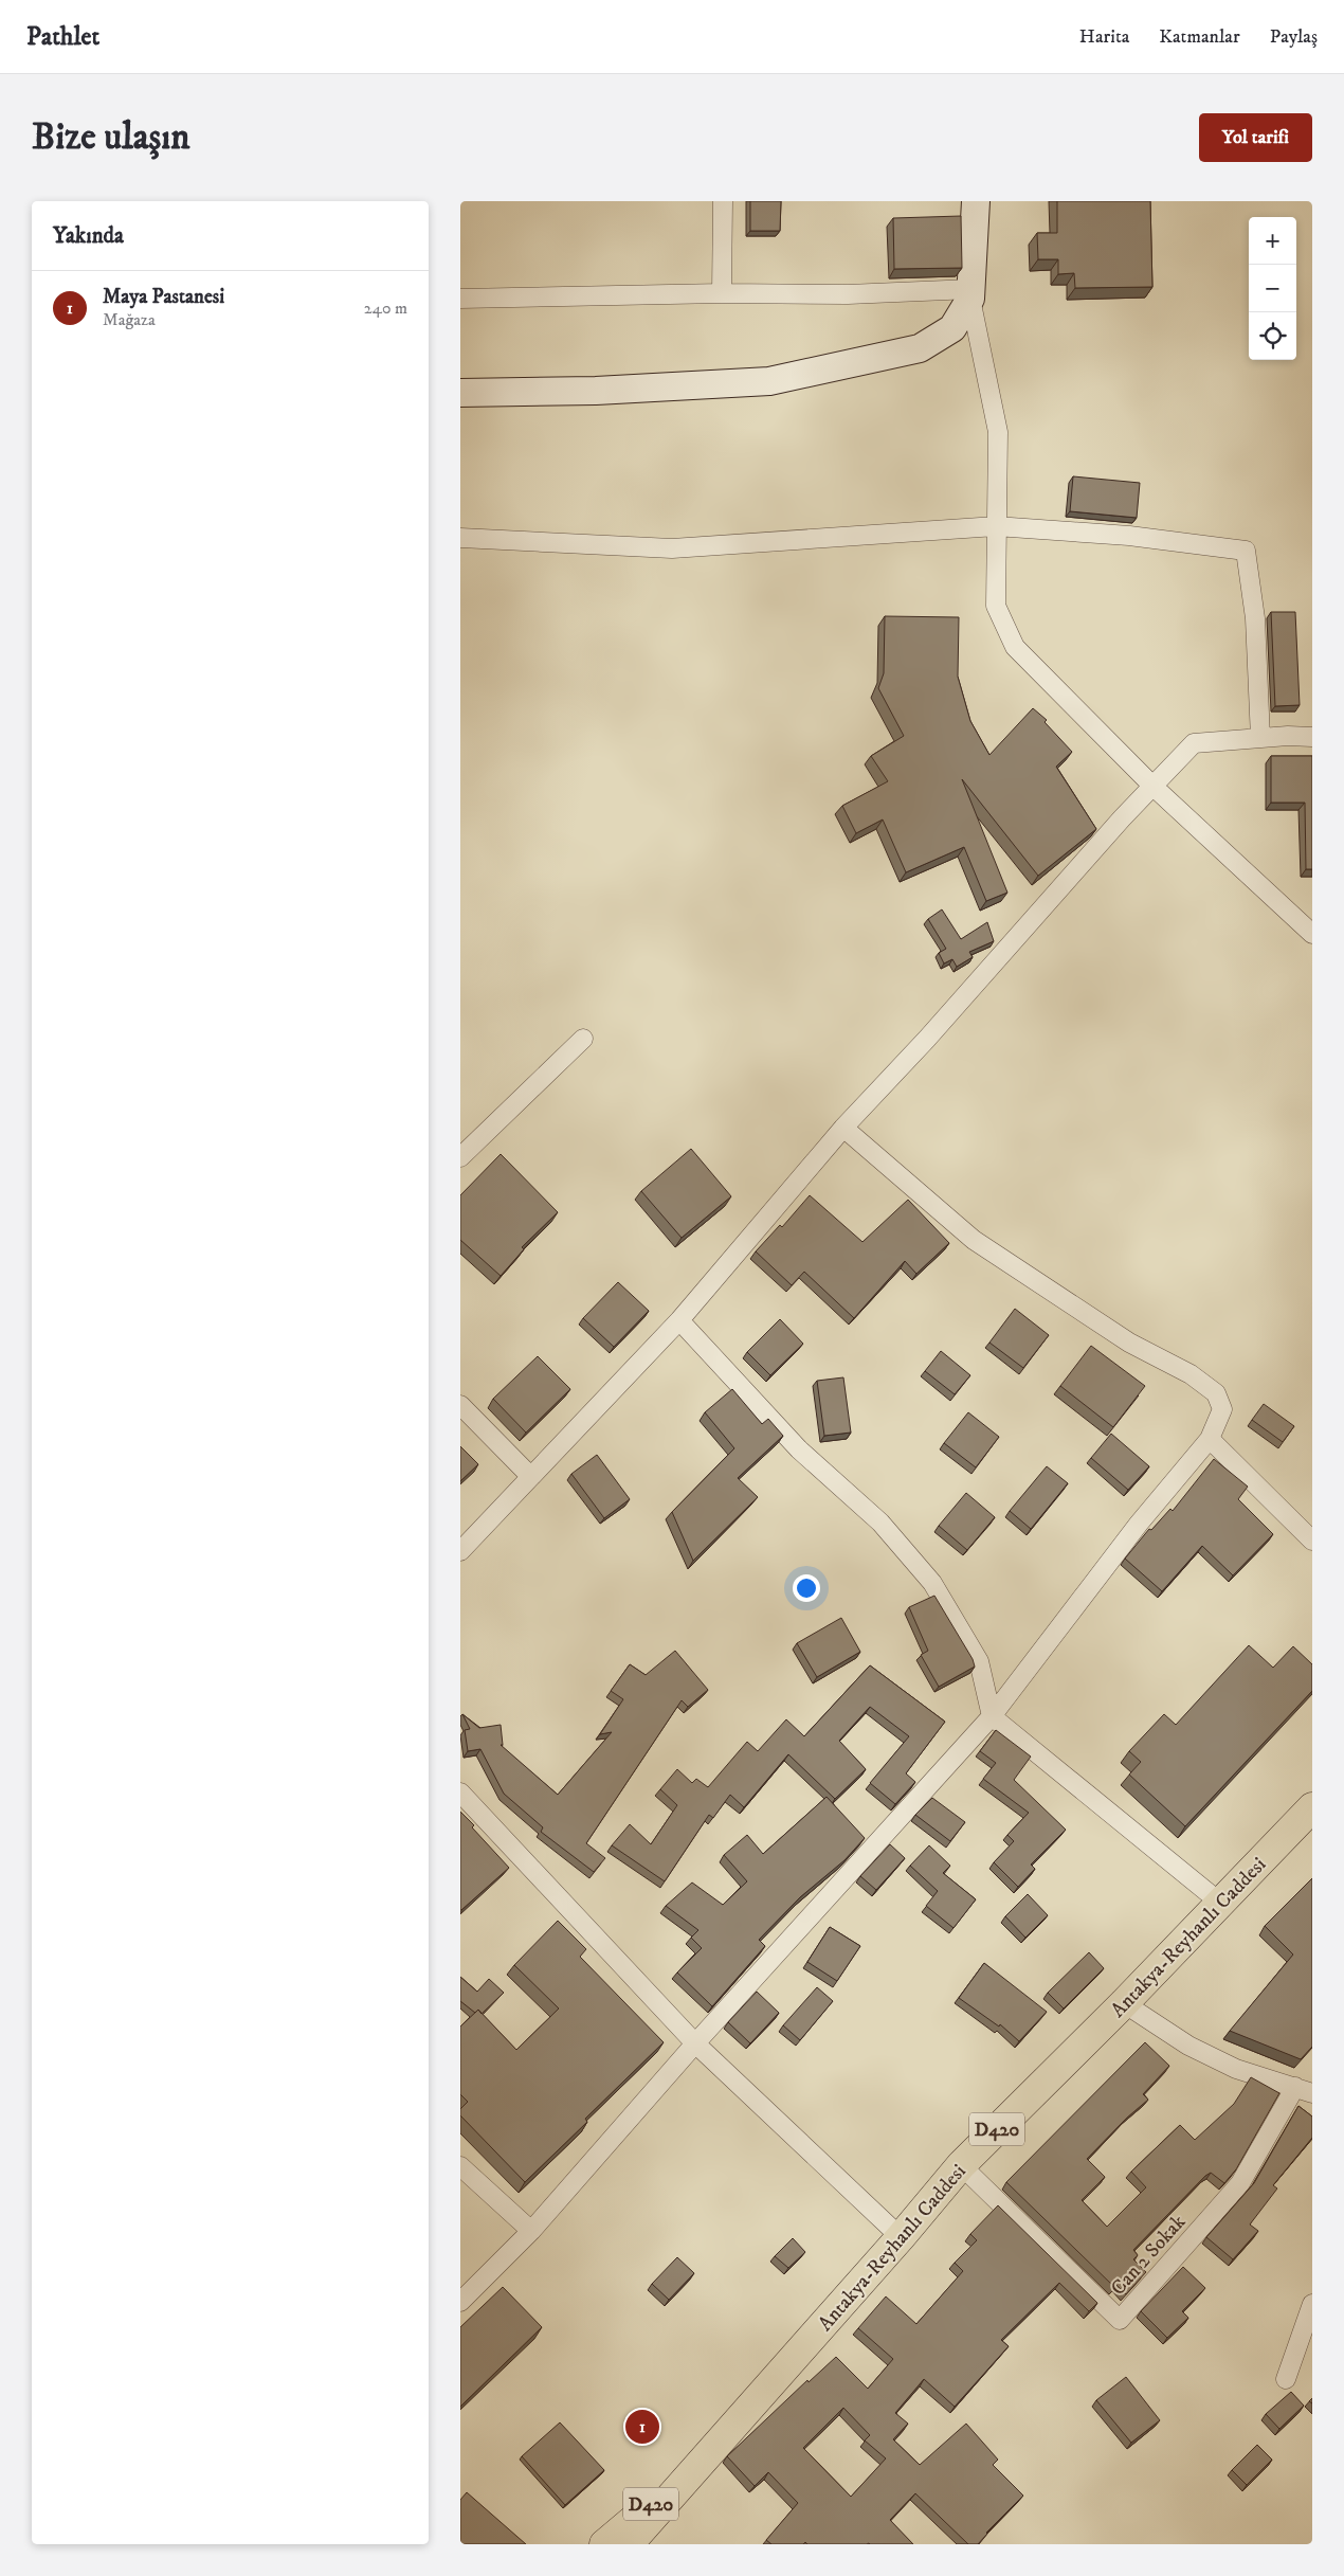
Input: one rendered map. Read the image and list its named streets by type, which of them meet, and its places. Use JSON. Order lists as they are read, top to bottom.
{
  "streets": {
    "main road": ["Antakya-Reyhanlı Caddesi", "D420"],
    "street": ["Can 2 Sokak"]
  },
  "crossings": [
    ["Antakya-Reyhanlı Caddesi", "Can 2 Sokak"]
  ],
  "page": {
    "header": "Pathlet",
    "nav": ["Harita", "Katmanlar", "Paylaş"],
    "buttons": "Yol tarifi",
    "title": "Bize ulaşın",
    "heading": "Yakında",
    "map_buttons": ["+", "−"],
    "list": [
      {
        "mark": "1",
        "name": "Maya Pastanesi",
        "note": "Mağaza",
        "value": "240 m"
      }
    ],
    "pins": "1"
  }
}
